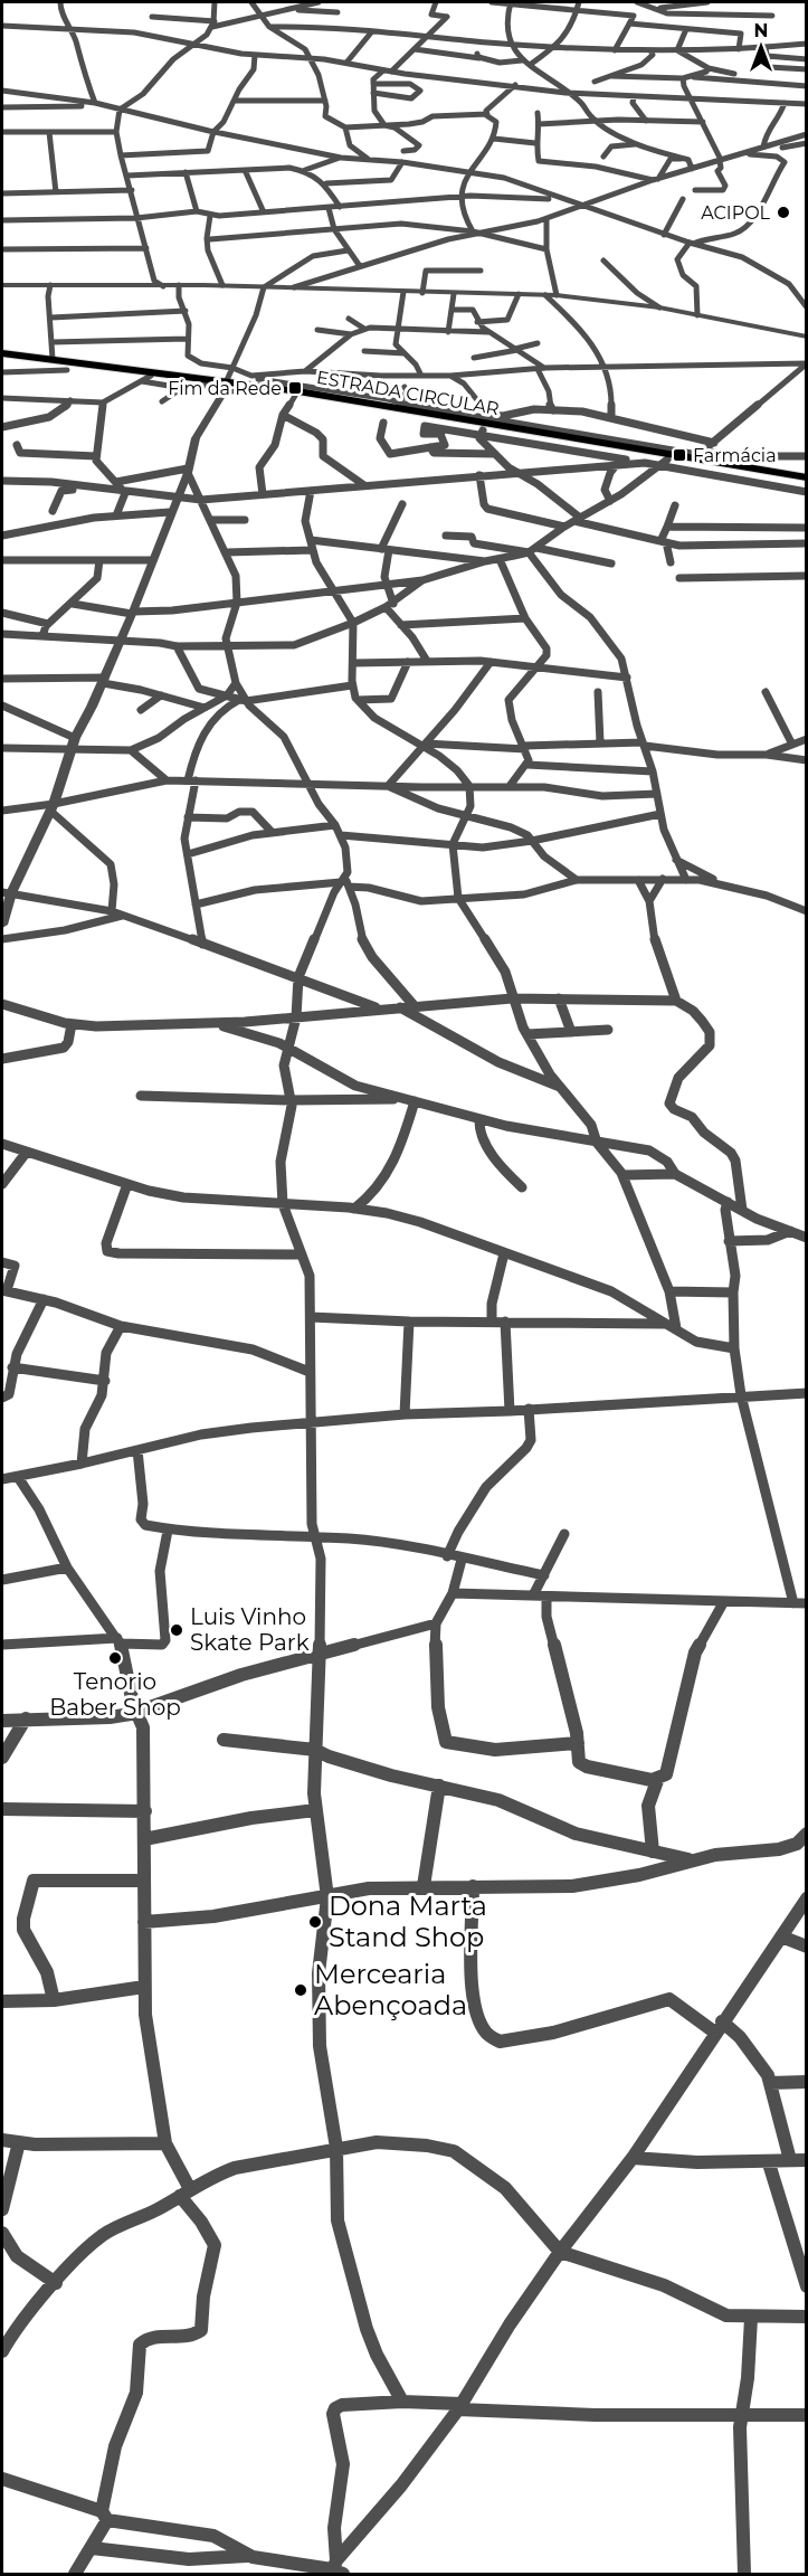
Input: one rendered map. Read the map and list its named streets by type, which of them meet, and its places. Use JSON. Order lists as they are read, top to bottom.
{
  "streets": {
    "main road": ["ESTRADA CIRCULAR"]
  },
  "places": {
    "other": [
      "ACIPOL",
      "Luis Vinho Skate Park",
      "Tenorio Baber Shop",
      "Dona Marta Stand Shop",
      "Mercearia Abençoada"
    ],
    "transit": ["Fim da Rede", "Farmácia"]
  },
  "north": "top"
}
